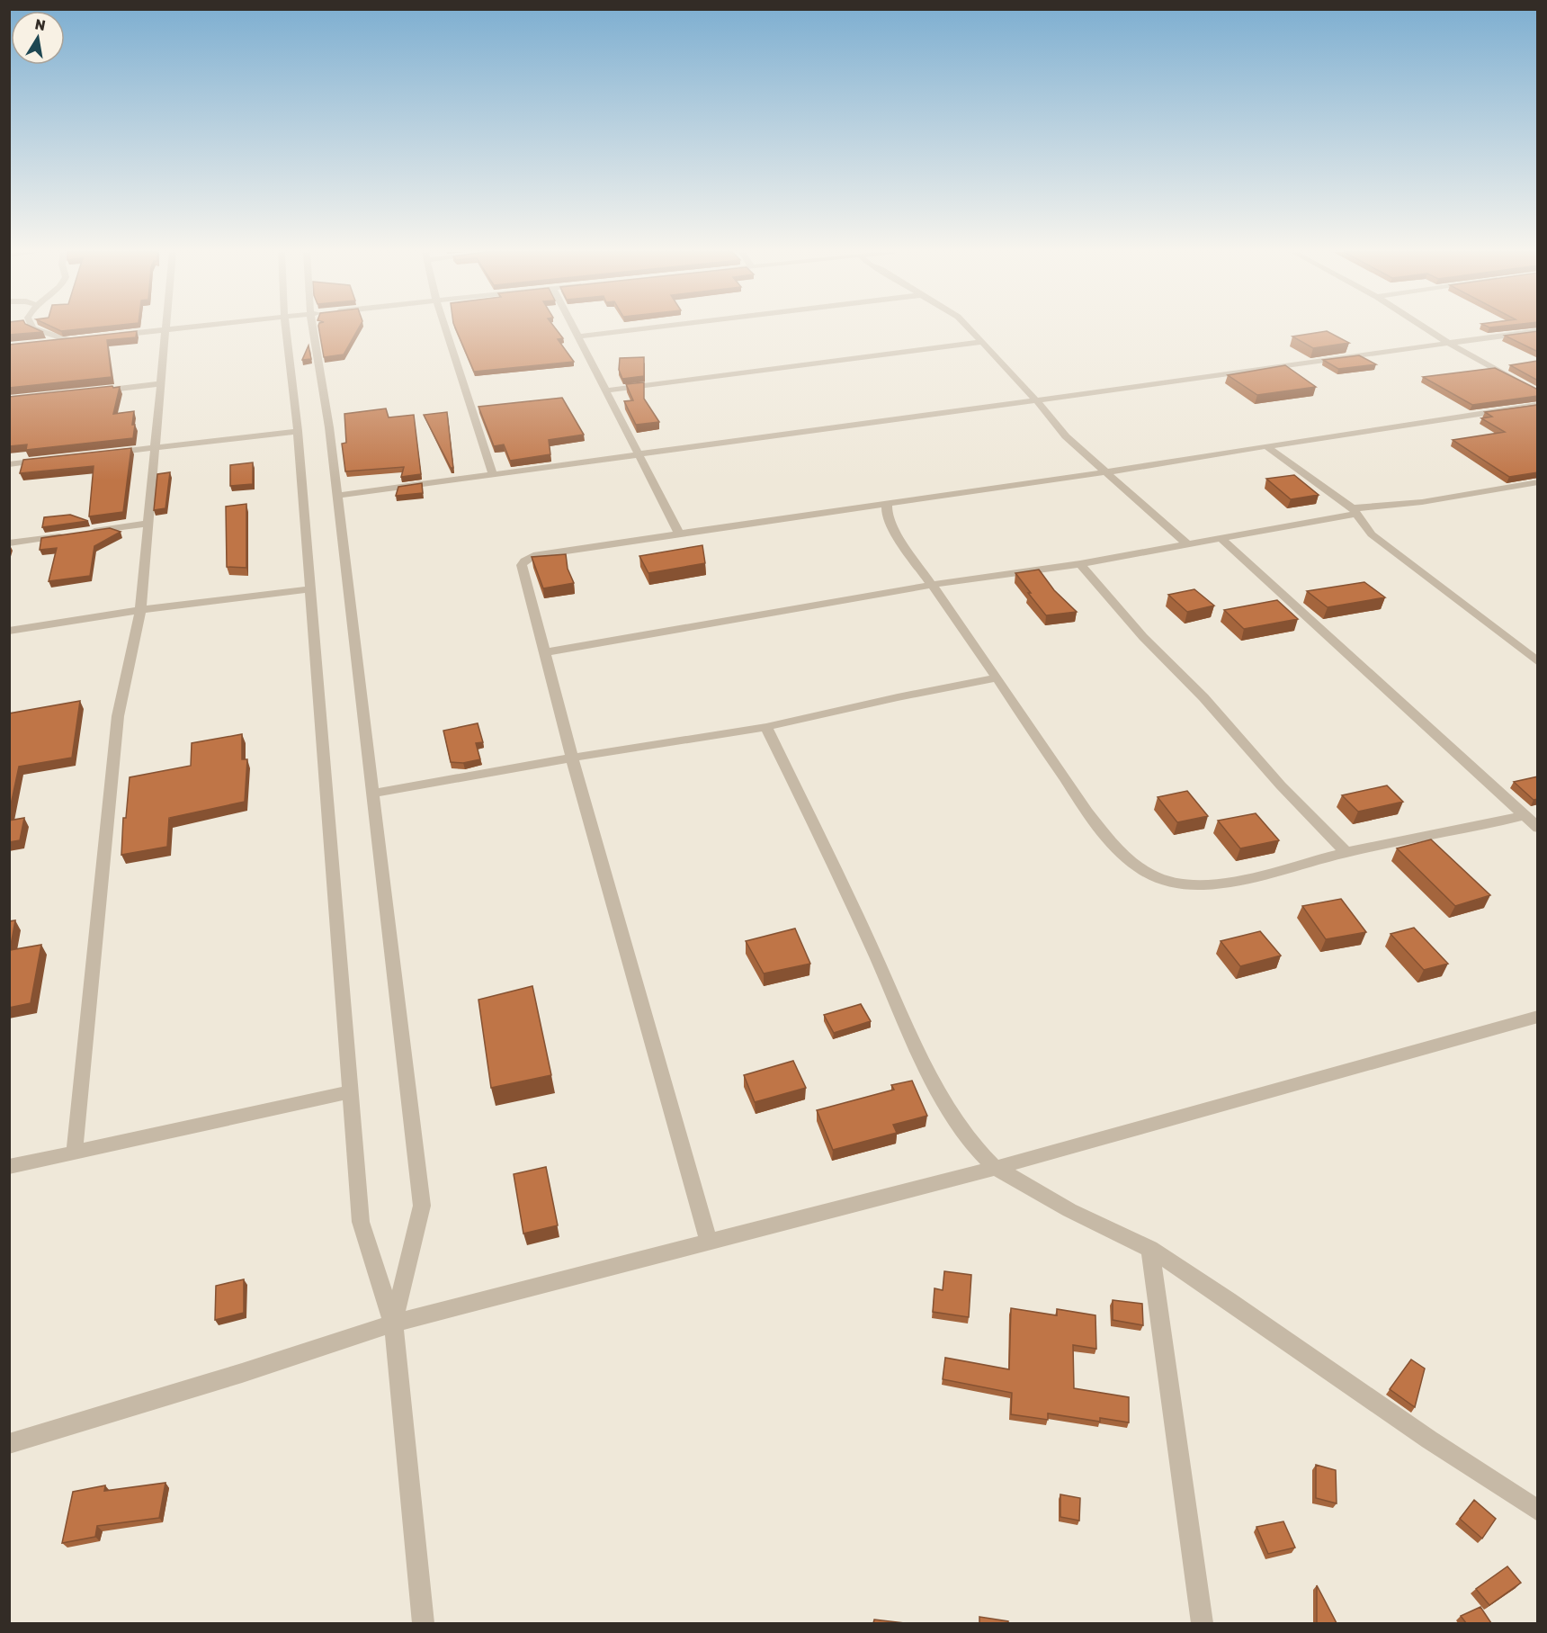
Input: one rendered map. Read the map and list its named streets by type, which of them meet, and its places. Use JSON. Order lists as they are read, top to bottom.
{
  "north": "top"
}
